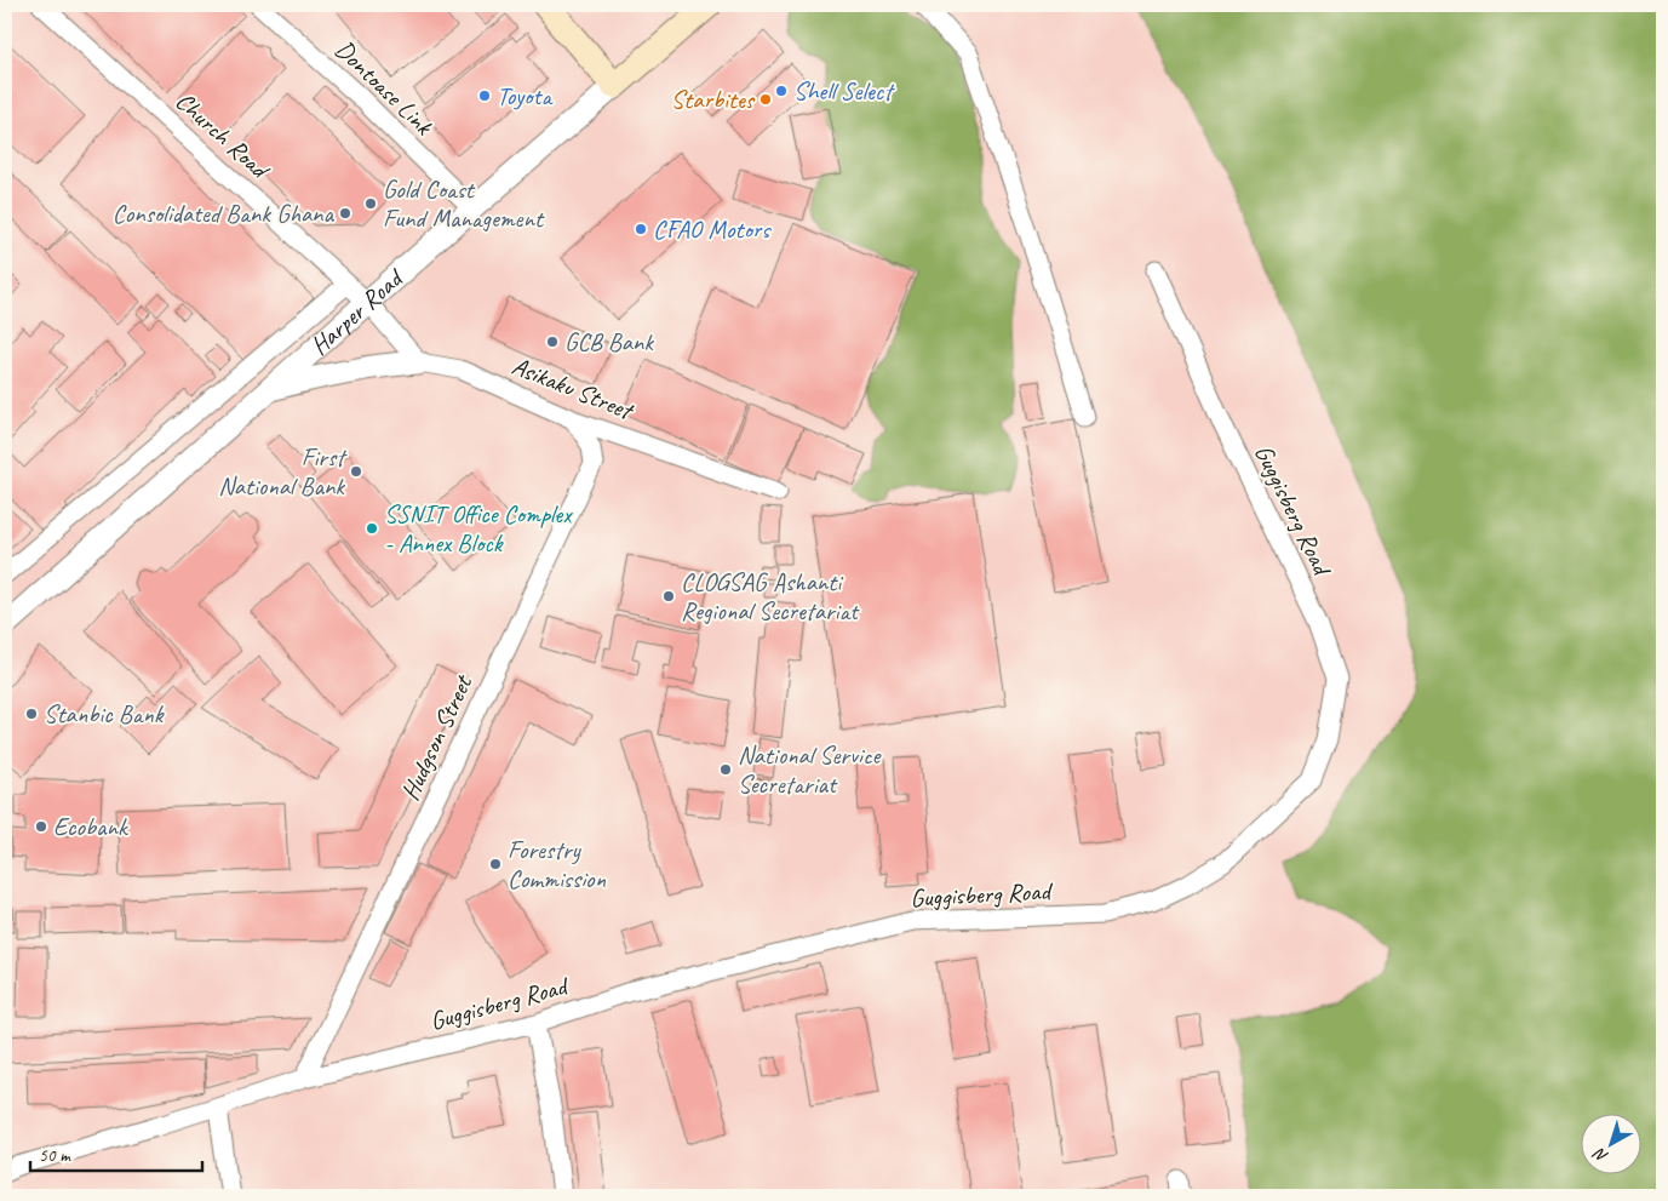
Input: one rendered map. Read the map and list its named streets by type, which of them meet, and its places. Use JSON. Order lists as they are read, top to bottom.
{
  "streets": {
    "main road": ["Harper Road"],
    "street": [
      "Dontoase Link",
      "Church Road",
      "Asikaku Street",
      "Guggisberg Road",
      "Hudgson Street"
    ]
  },
  "crossings": [
    ["Dontoase Link", "Harper Road"],
    ["Church Road", "Harper Road"],
    ["Asikaku Street", "Hudgson Street"],
    ["Guggisberg Road", "Hudgson Street"]
  ],
  "places": [
    "Shell Select",
    "Toyota",
    "Starbites",
    "Gold Coast Fund Management",
    "Consolidated Bank Ghana",
    "CFAO Motors",
    "GCB Bank",
    "First National Bank",
    "SSNIT Office Complex - Annex Block",
    "CLOGSAG Ashanti Regional Secretariat",
    "Stanbic Bank",
    "National Service Secretariat",
    "Ecobank",
    "Forestry Commission"
  ],
  "scale_bar": "50 m",
  "north": "bottom left"
}
